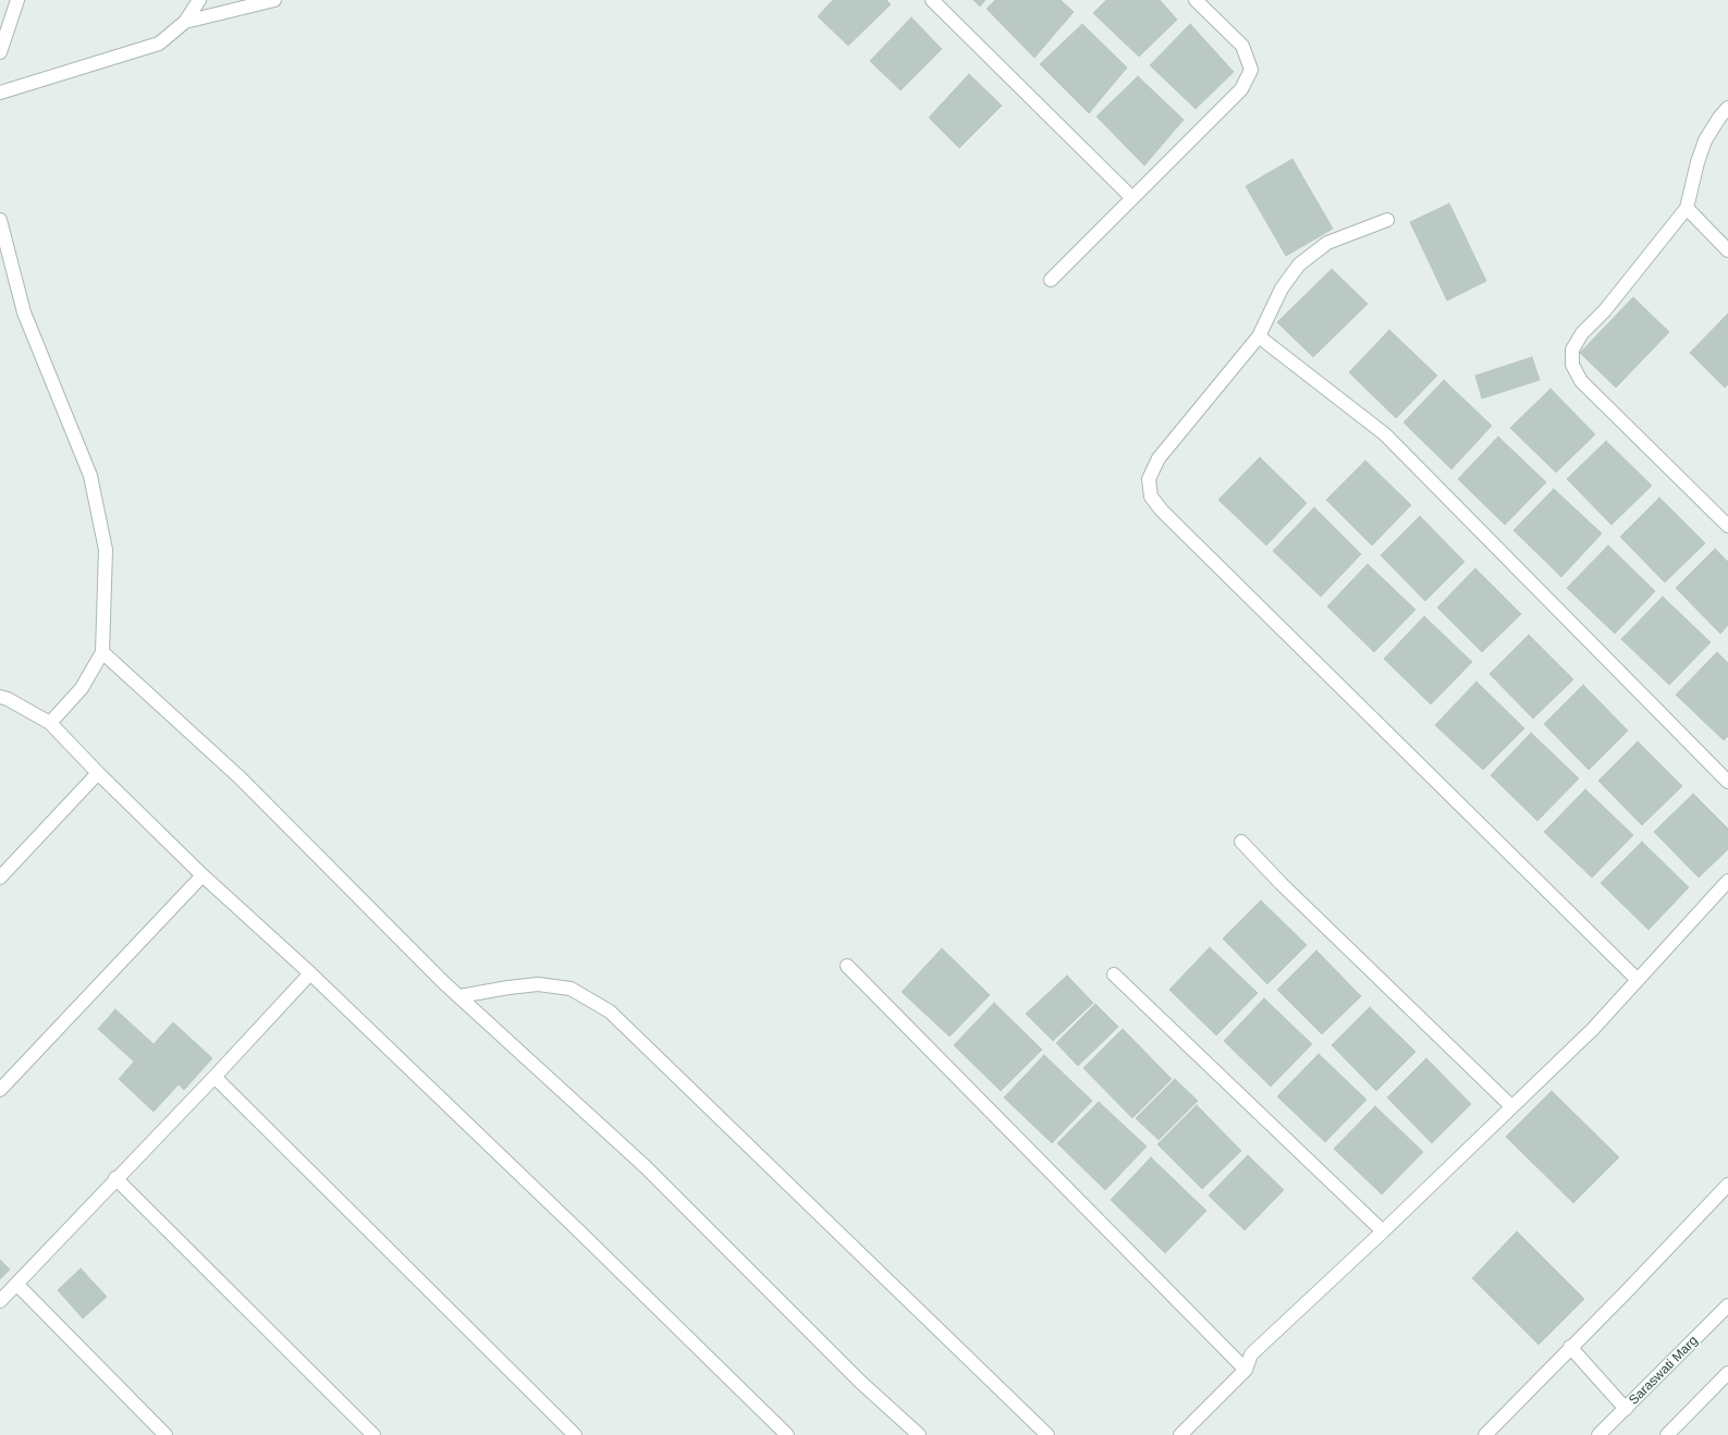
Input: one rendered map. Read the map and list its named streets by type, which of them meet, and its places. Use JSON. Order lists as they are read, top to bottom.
{
  "streets": {
    "street": ["Saraswati Marg"]
  }
}
